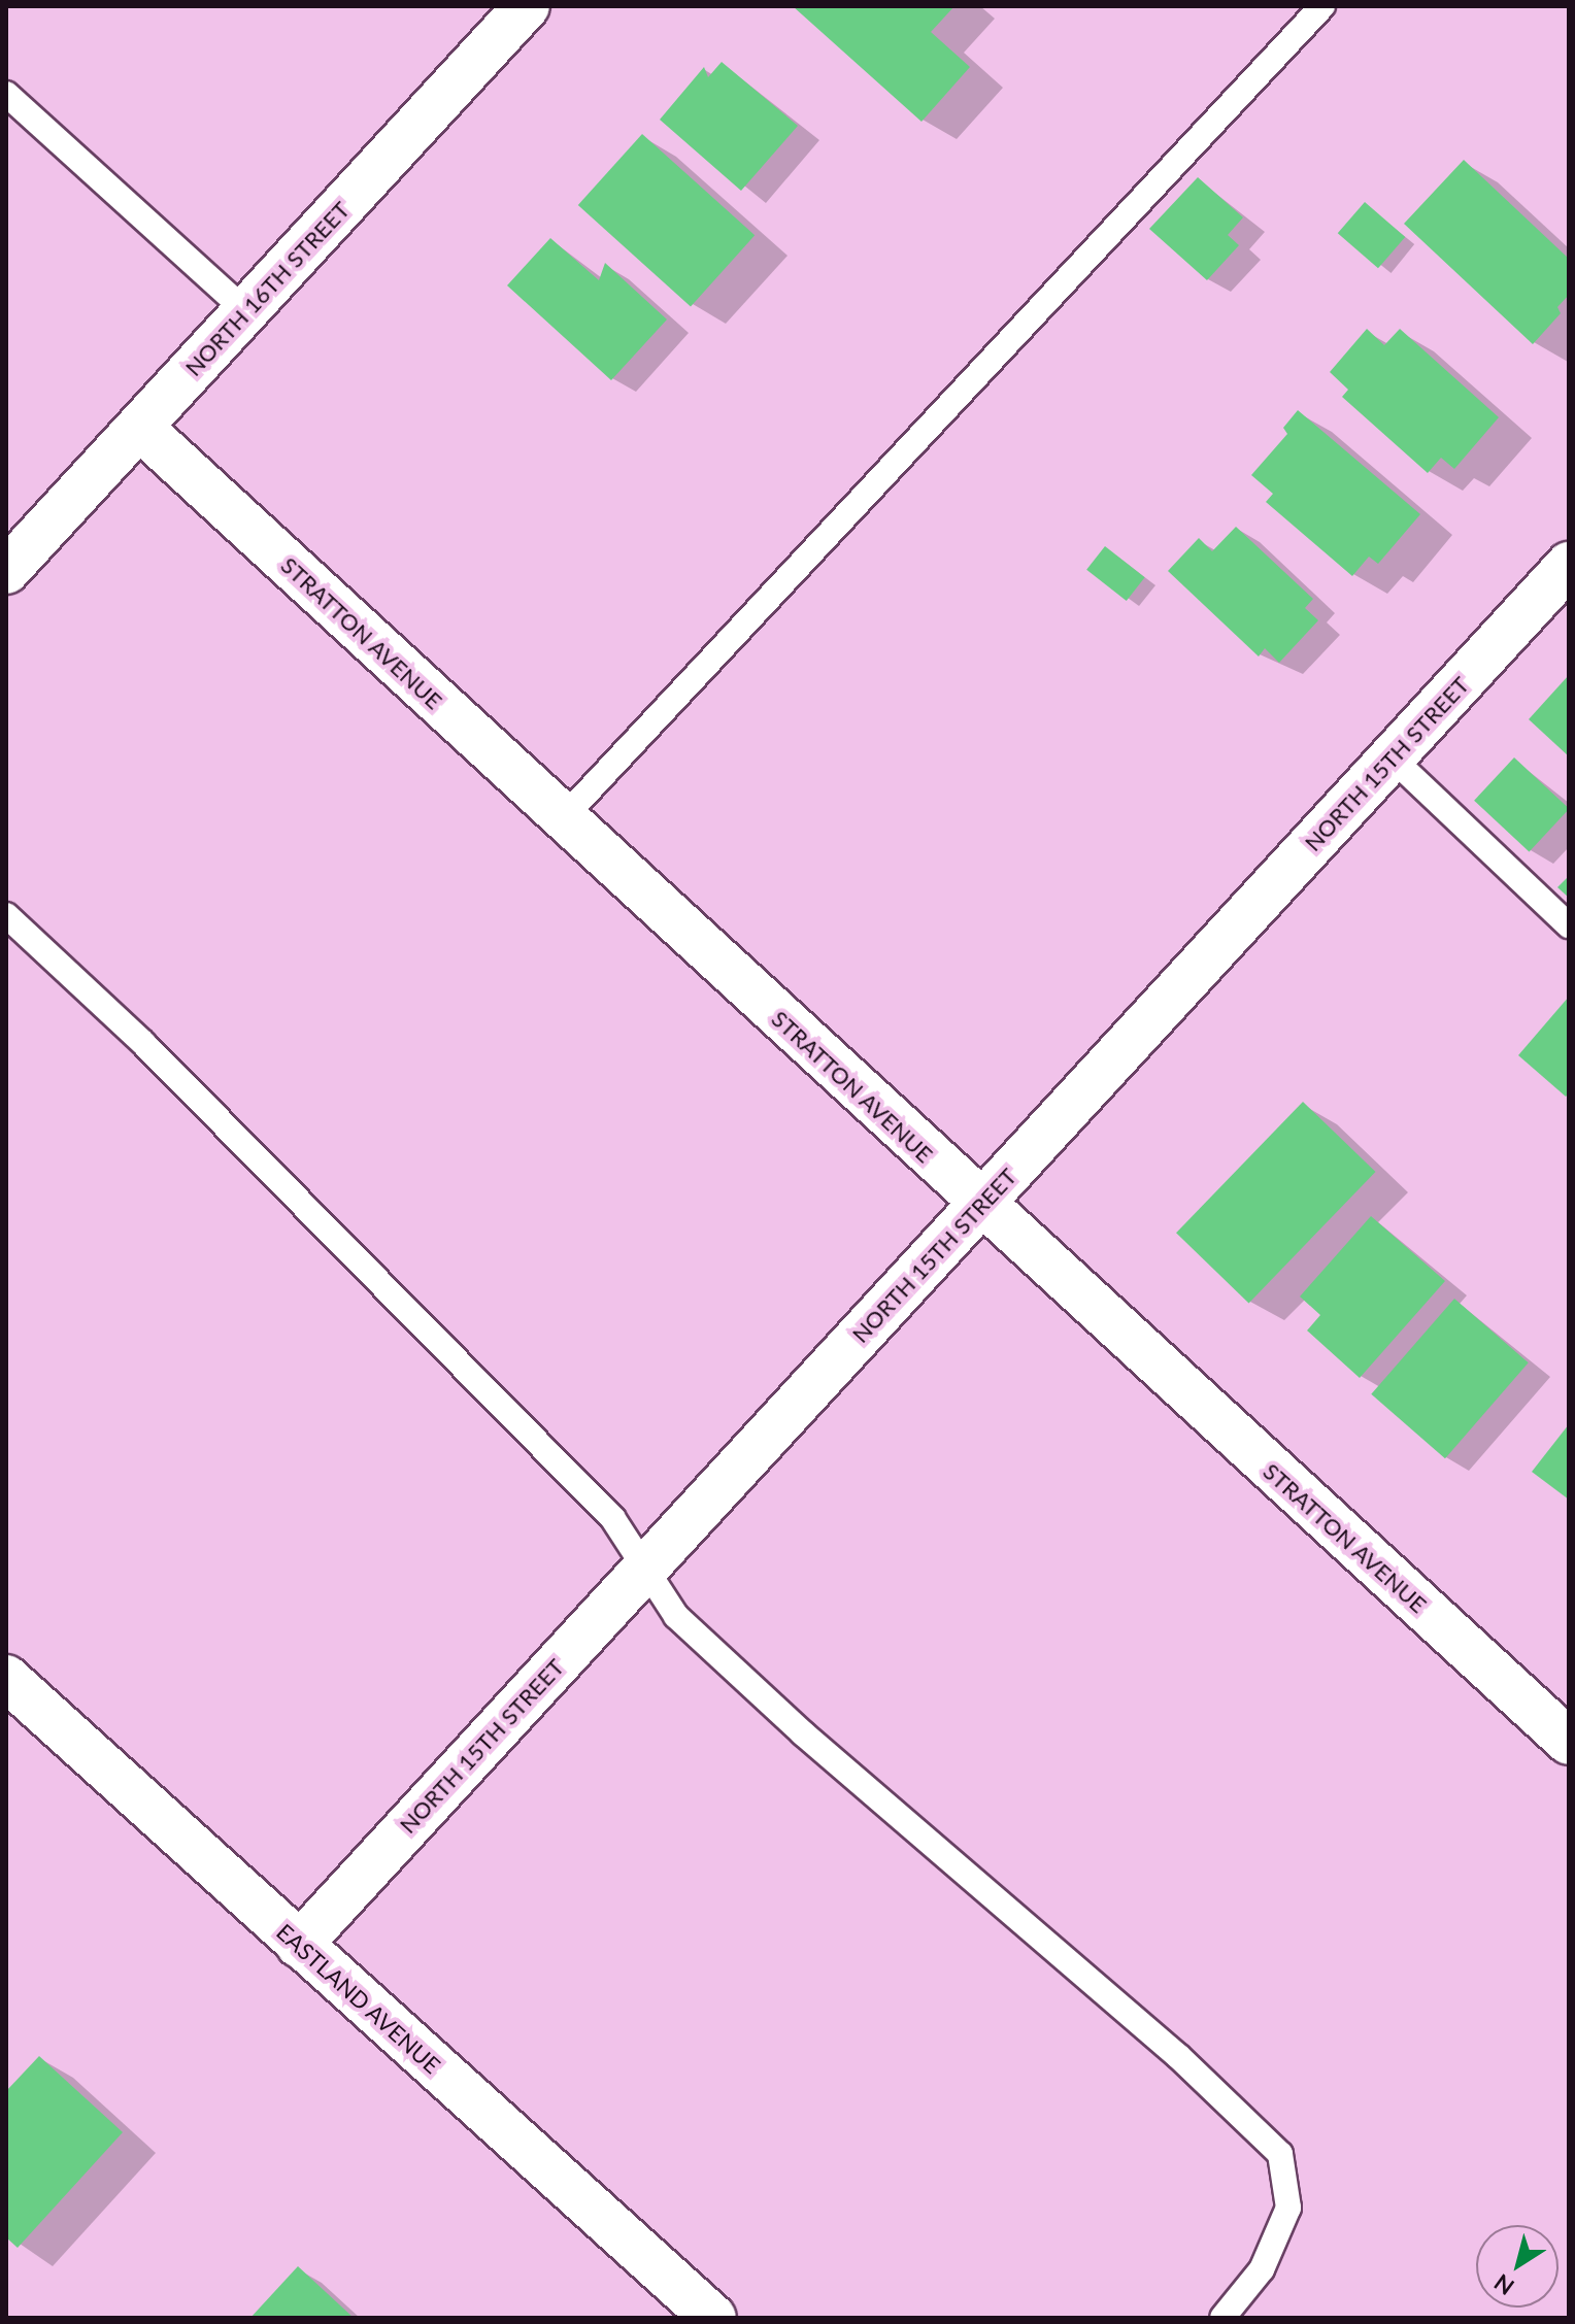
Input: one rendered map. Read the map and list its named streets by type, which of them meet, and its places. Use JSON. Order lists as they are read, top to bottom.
{
  "streets": {
    "street": [
      "NORTH 16TH STREET",
      "STRATTON AVENUE",
      "NORTH 15TH STREET",
      "EASTLAND AVENUE"
    ]
  },
  "crossings": [
    ["NORTH 16TH STREET", "STRATTON AVENUE"],
    ["STRATTON AVENUE", "NORTH 15TH STREET"],
    ["NORTH 15TH STREET", "EASTLAND AVENUE"]
  ],
  "north": "bottom left"
}
